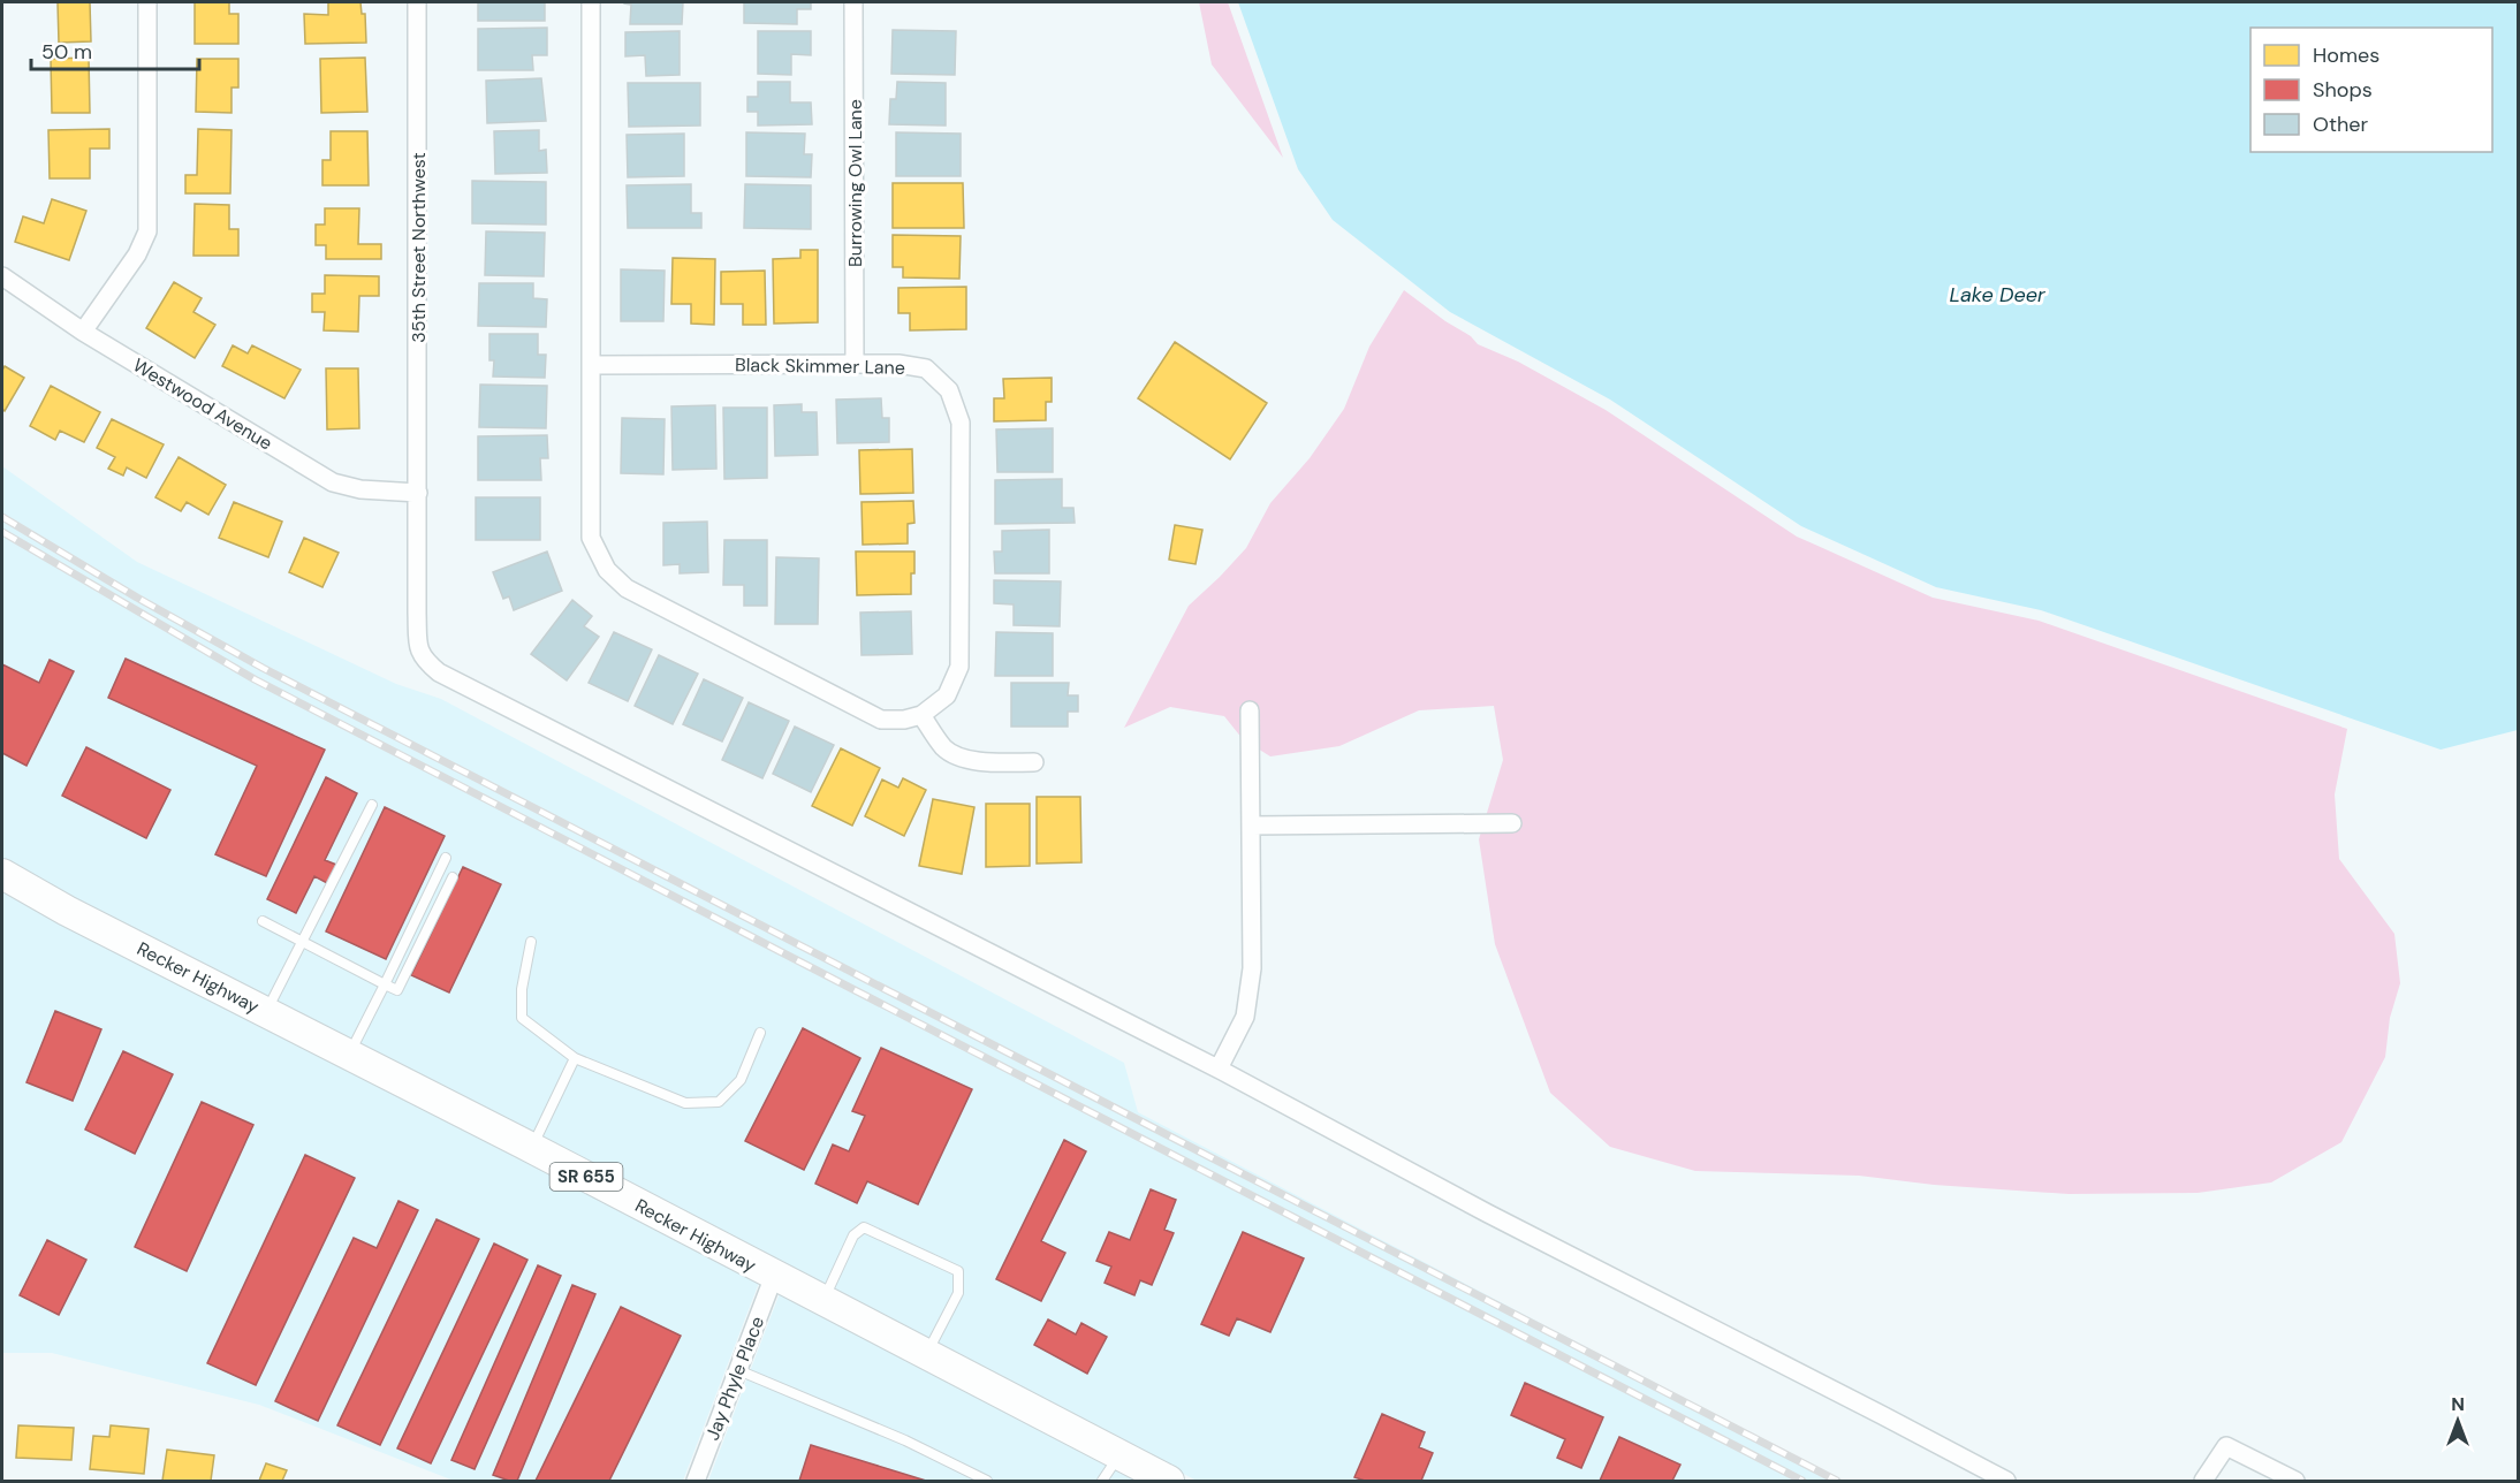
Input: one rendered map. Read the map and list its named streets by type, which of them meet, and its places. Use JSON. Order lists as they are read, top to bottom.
{
  "streets": {
    "main road": ["Recker Highway", "SR 655"],
    "street": [
      "Burrowing Owl Lane",
      "35th Street Northwest",
      "Black Skimmer Lane",
      "Westwood Avenue",
      "Jay Phyle Place"
    ]
  },
  "crossings": [
    ["Burrowing Owl Lane", "Black Skimmer Lane"],
    ["35th Street Northwest", "Westwood Avenue"],
    ["Recker Highway", "Jay Phyle Place"]
  ],
  "water": ["Lake Deer"],
  "legend": ["Homes", "Shops", "Other"],
  "scale_bar": "50 m",
  "north": "top"
}
